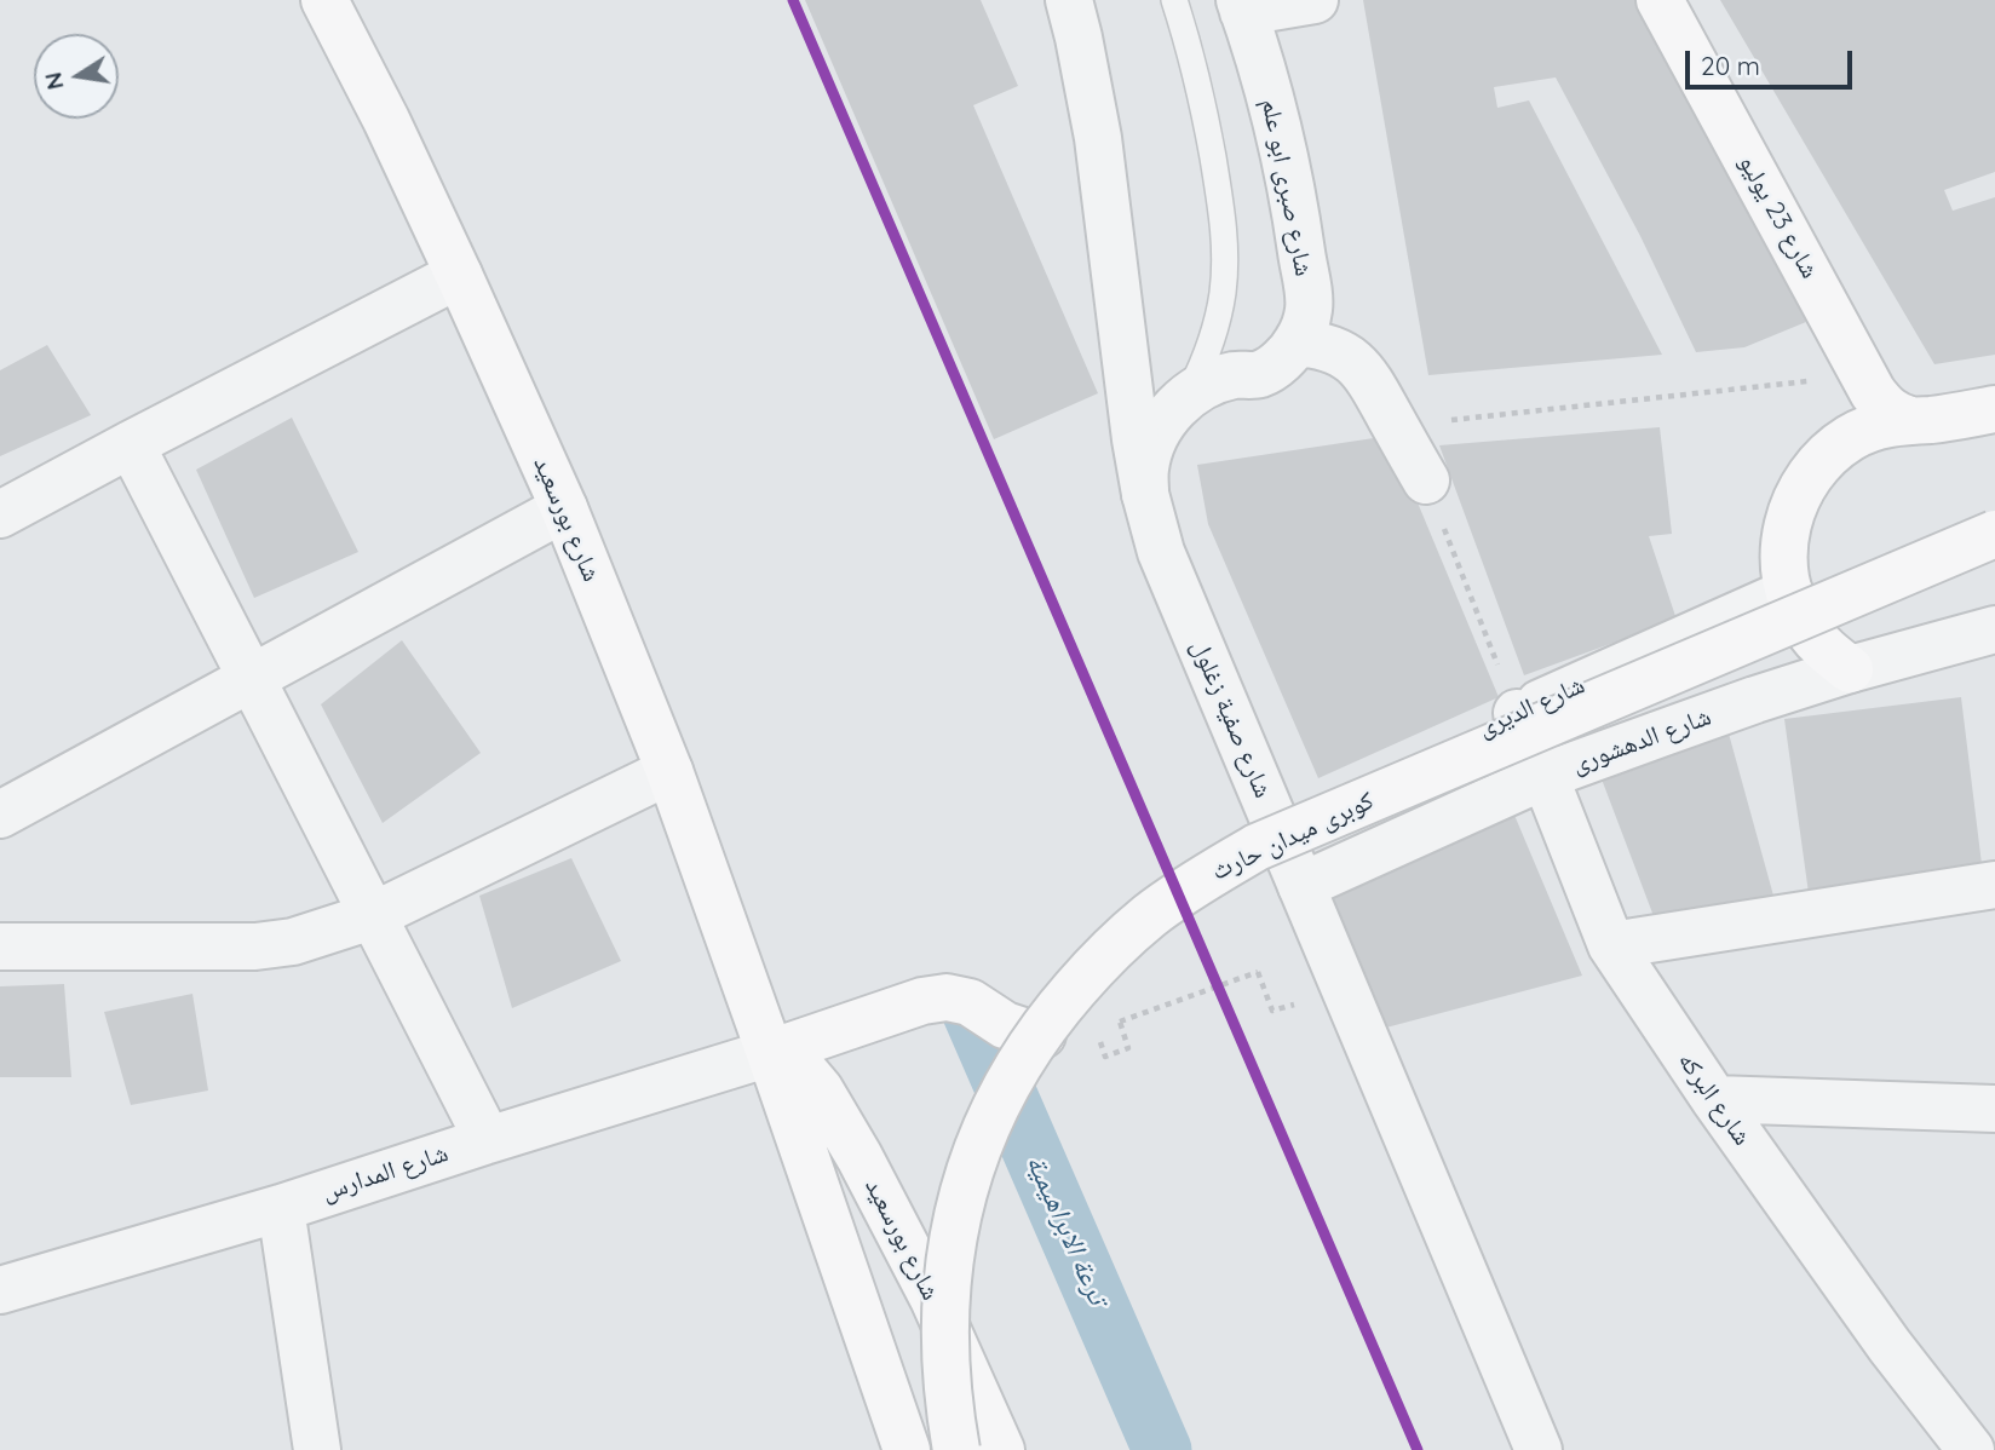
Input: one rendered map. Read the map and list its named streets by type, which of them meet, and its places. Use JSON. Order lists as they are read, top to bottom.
{
  "streets": {
    "main road": ["شارع 23 يوليو", "شارع بورسعيد", "كوبرى ميدان حارث"],
    "street": [
      "شارع صبرى ابو علم",
      "شارع الديرى",
      "شارع صفية زغلول",
      "شارع الدهشورى",
      "شارع البركه",
      "شارع المدارس"
    ]
  },
  "crossings": [
    ["شارع صبرى ابو علم", "شارع صفية زغلول"],
    ["شارع بورسعيد", "شارع المدارس"],
    ["شارع الديرى", "شارع صفية زغلول"],
    ["شارع الديرى", "شارع البركه"],
    ["شارع صفية زغلول", "شارع الدهشورى"],
    ["شارع الدهشورى", "شارع البركه"]
  ],
  "water": ["ترعة الابراهيمية"],
  "scale_bar": "20 m",
  "north": "left"
}
